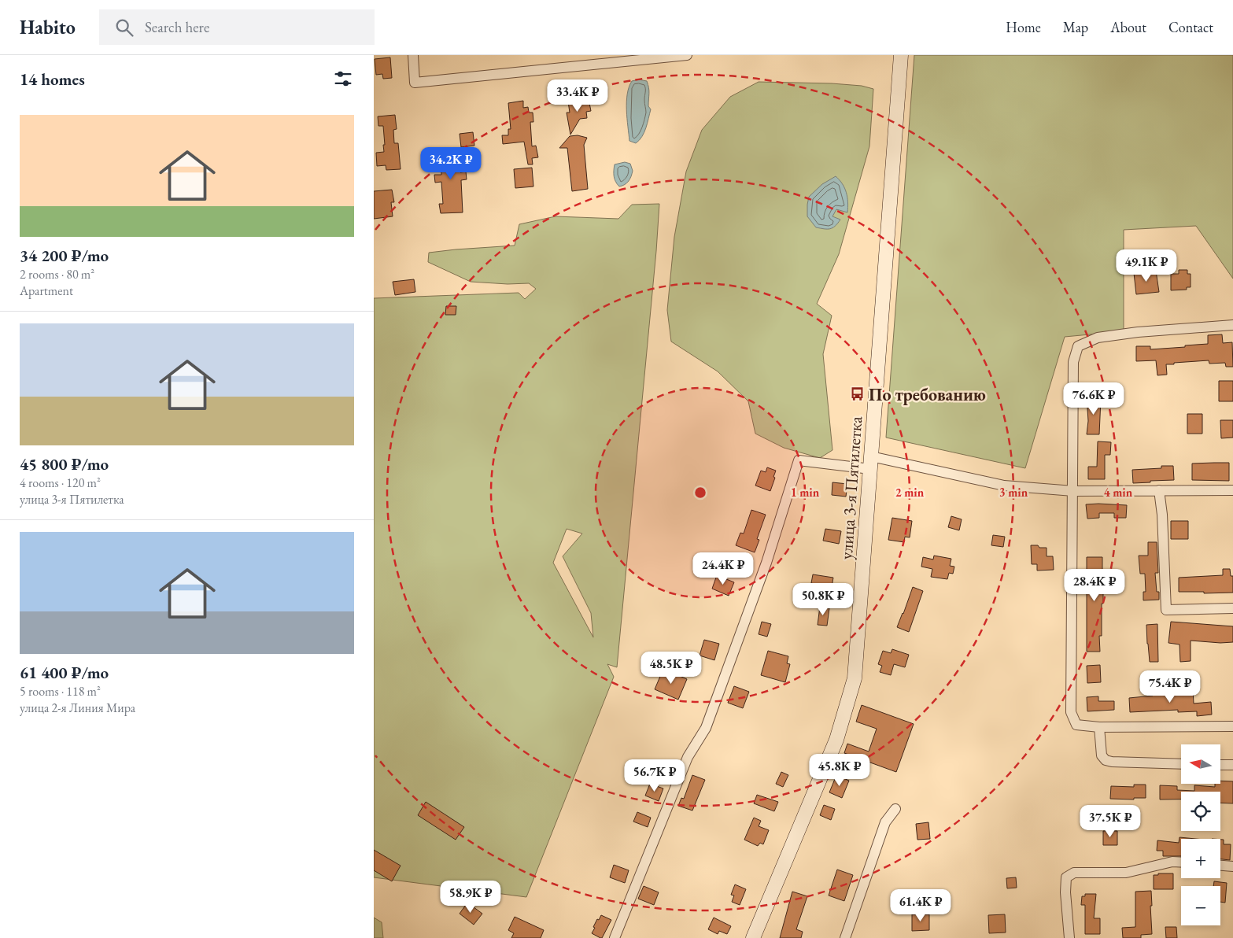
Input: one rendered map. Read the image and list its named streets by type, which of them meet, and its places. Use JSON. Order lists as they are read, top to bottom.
{
  "streets": {
    "main road": ["улица 3-я Пятилетка"]
  },
  "places": {
    "bus stop": ["По требованию"]
  },
  "north": "left",
  "page": {
    "header": "Habito",
    "search": "Search here",
    "nav": [
      "Home",
      "Map",
      "About",
      "Contact"
    ],
    "heading": "14 homes",
    "price": [
      "33.4K ₽",
      "34.2K ₽",
      "49.1K ₽",
      "76.6K ₽",
      "24.4K ₽",
      "28.4K ₽",
      "50.8K ₽",
      "48.5K ₽",
      "75.4K ₽",
      "45.8K ₽",
      "56.7K ₽",
      "37.5K ₽",
      "58.9K ₽",
      "61.4K ₽"
    ],
    "list": [
      {
        "name": "34 200 ₽/mo",
        "note": "2 rooms · 80 m² · Apartment"
      },
      {
        "name": "45 800 ₽/mo",
        "note": "4 rooms · 120 m² · улица 3-я Пятилетка"
      },
      {
        "name": "61 400 ₽/mo",
        "note": "5 rooms · 118 m² · улица 2-я Линия Мира"
      }
    ],
    "map_buttons": ["+", "−"]
  },
  "rings": [
    "1 min",
    "2 min",
    "3 min",
    "4 min"
  ]
}
